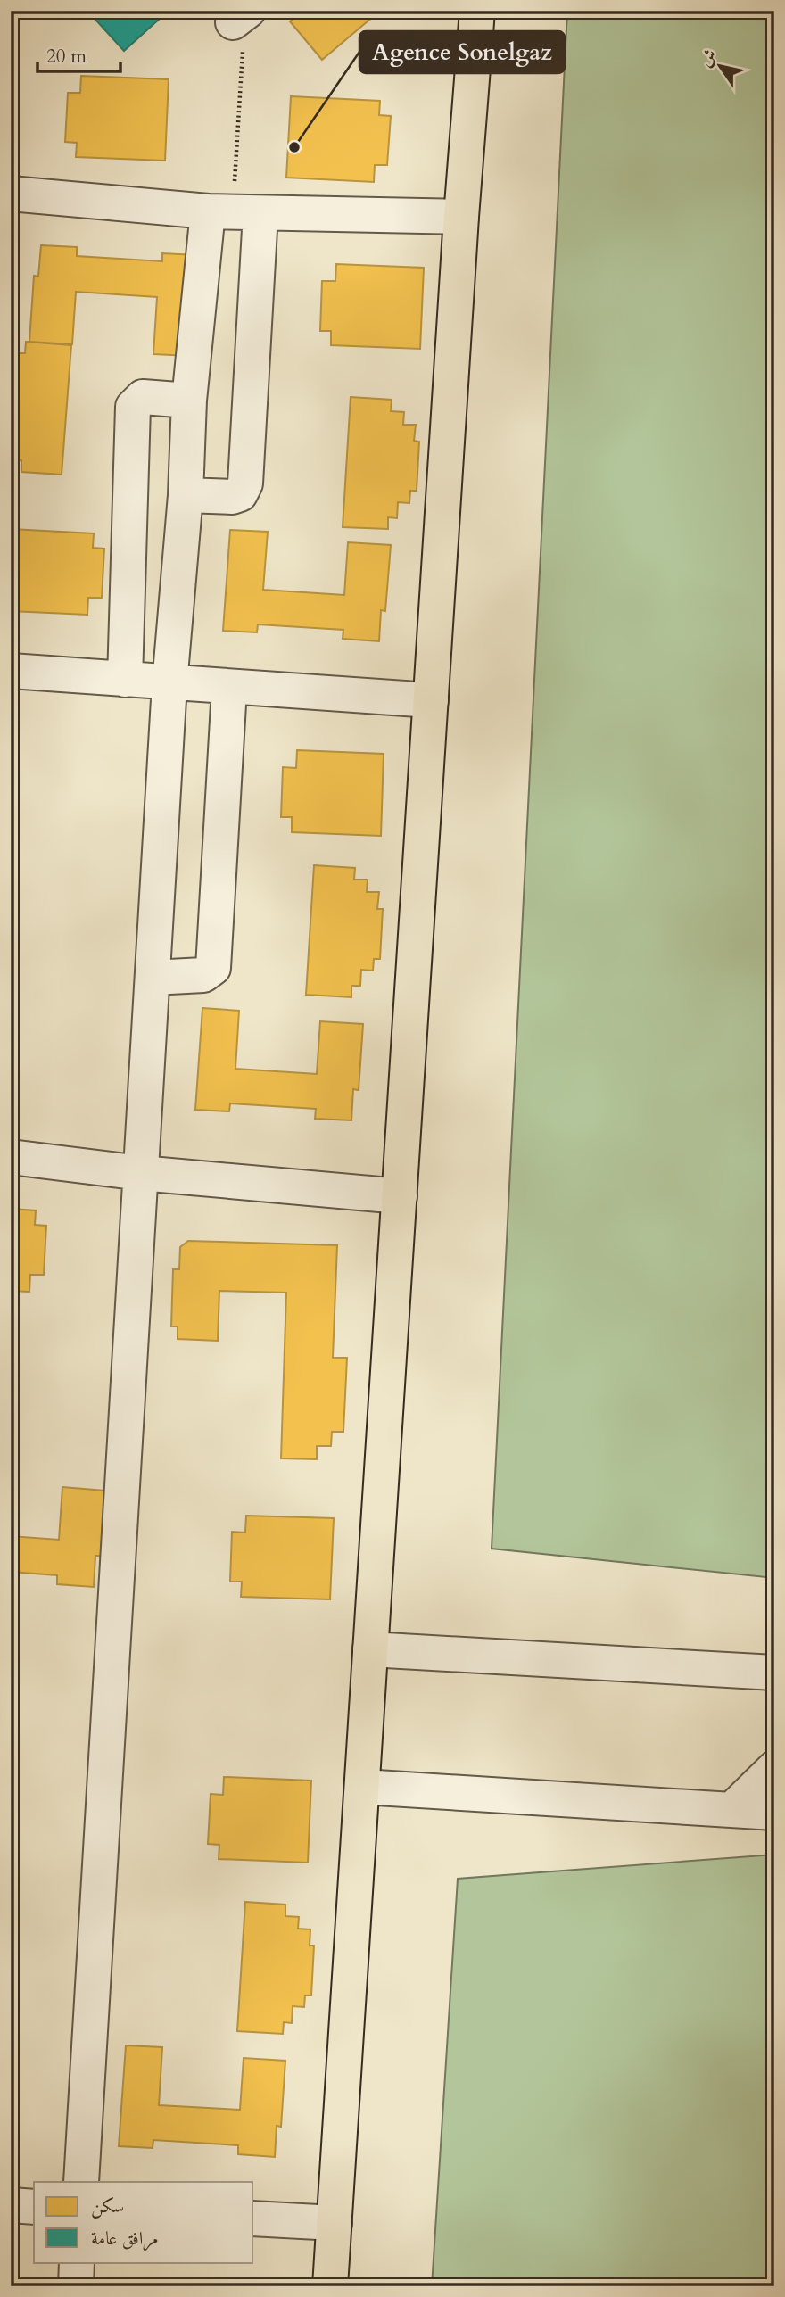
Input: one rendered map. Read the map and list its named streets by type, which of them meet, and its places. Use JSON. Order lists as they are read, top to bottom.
{
  "places": ["Agence Sonelgaz"],
  "legend": ["سكن", "مرافق عامة"],
  "scale_bar": "20 m",
  "north": "top left"
}
